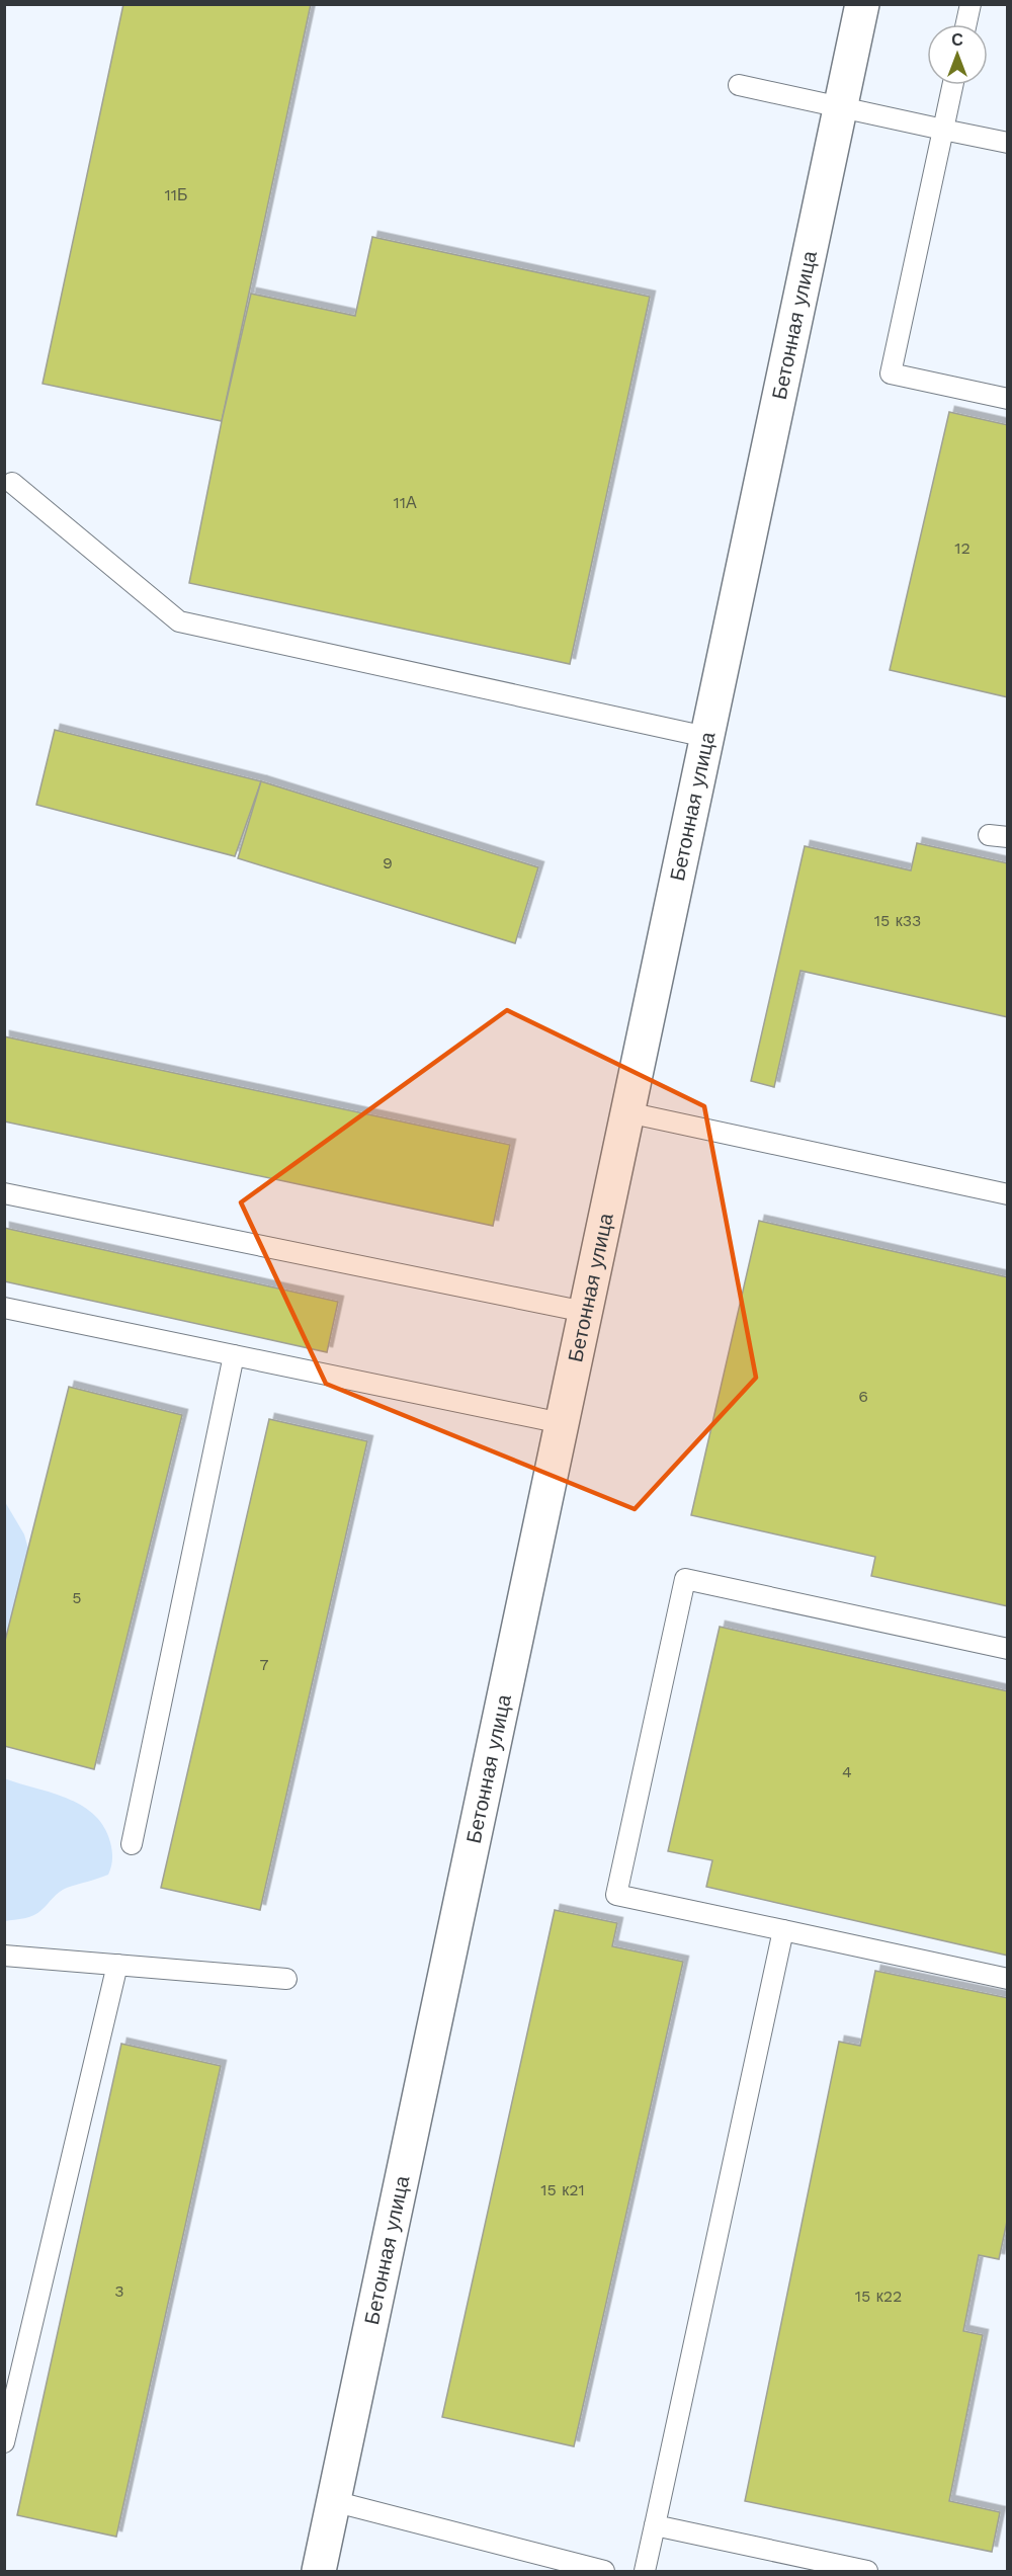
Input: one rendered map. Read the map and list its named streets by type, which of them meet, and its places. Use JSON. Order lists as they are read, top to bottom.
{
  "streets": {
    "street": ["Бетонная улица"]
  },
  "house_numbers": [
    "11Б",
    "11А",
    "12",
    "9",
    "15 к33",
    "6",
    "5",
    "7",
    "4",
    "15 к21",
    "3",
    "15 к22"
  ],
  "north": "top"
}
